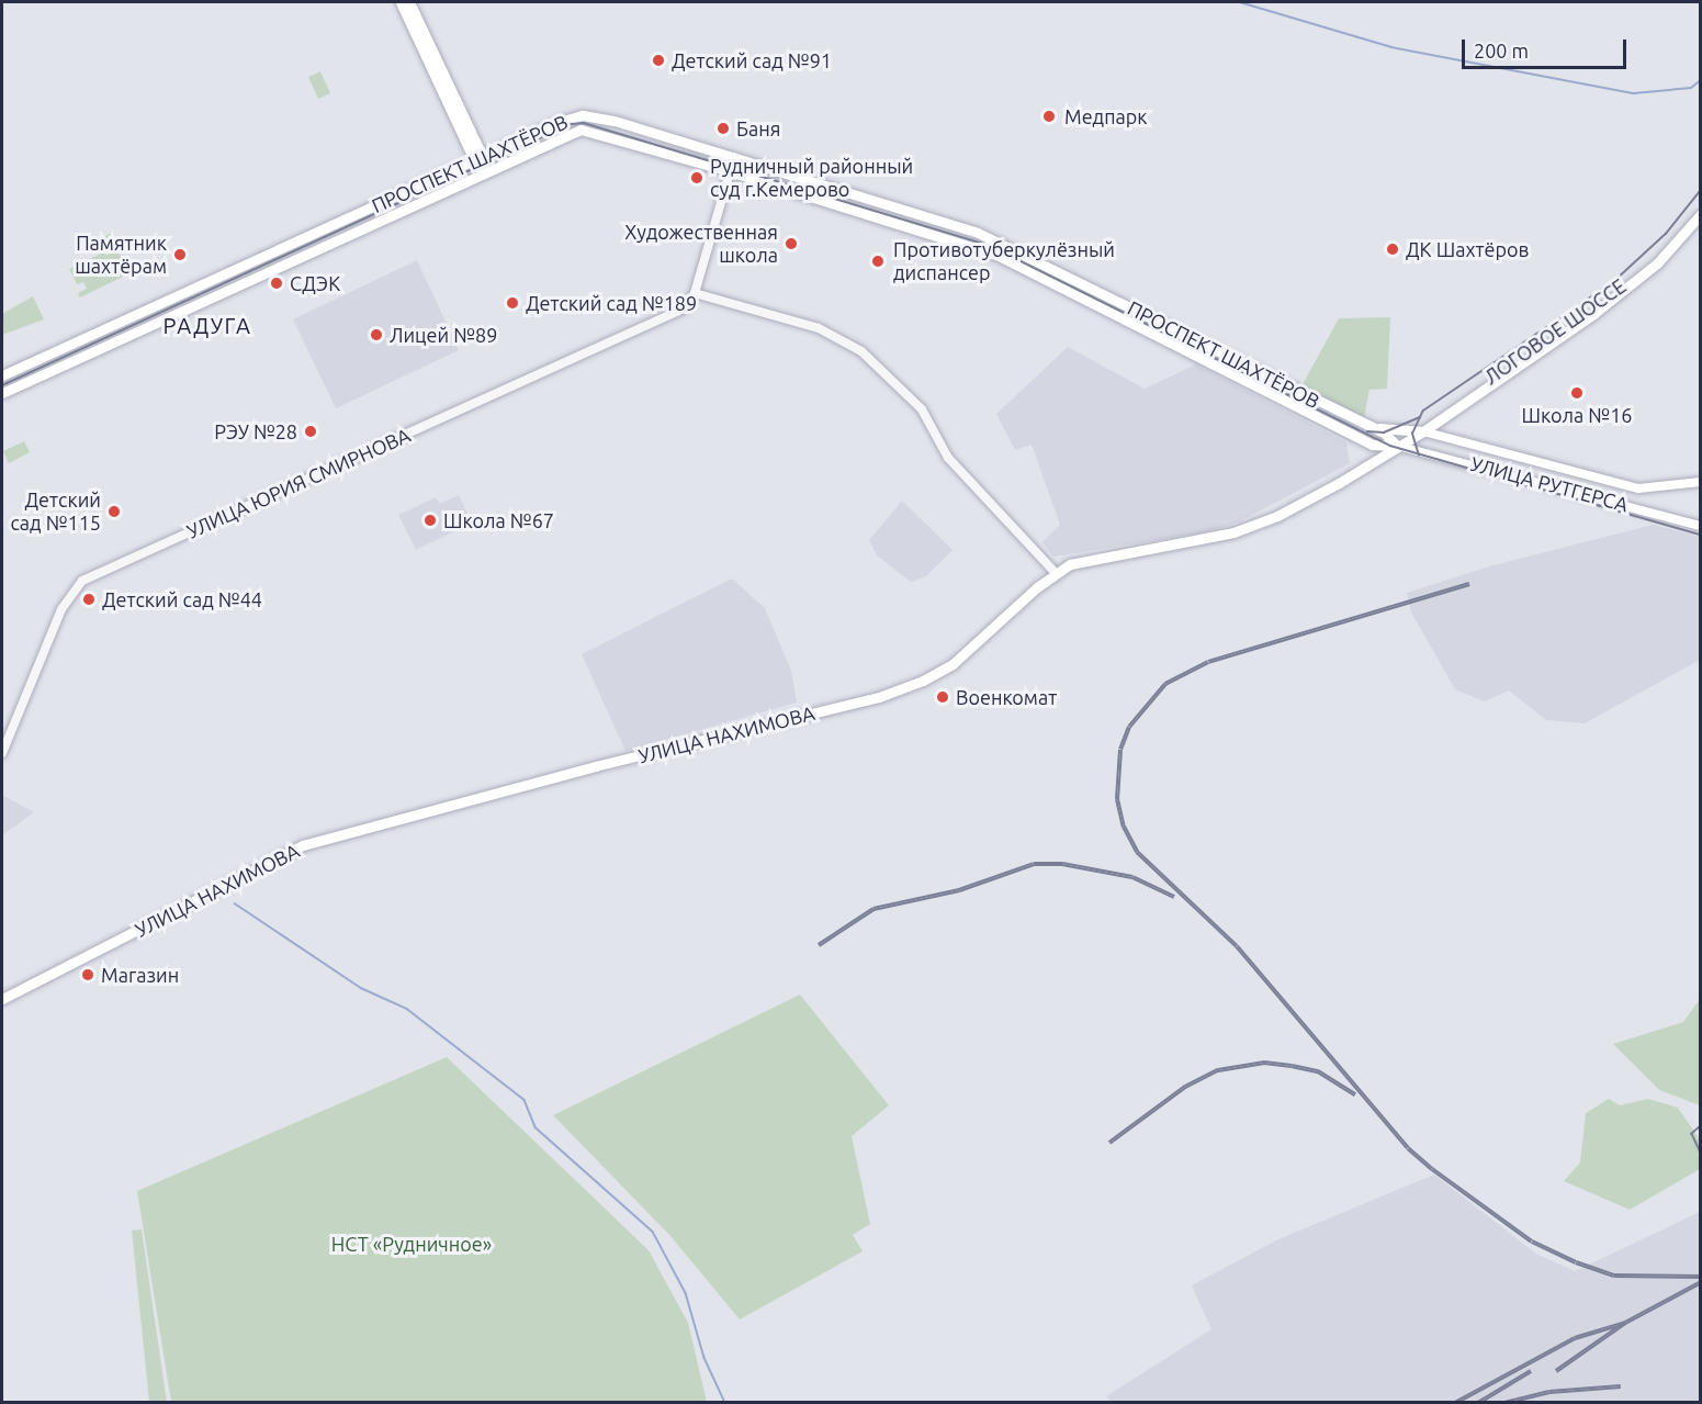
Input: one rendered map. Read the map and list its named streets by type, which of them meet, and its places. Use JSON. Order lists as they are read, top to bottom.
{
  "streets": {
    "main road": [
      "ПРОСПЕКТ ШАХТЁРОВ",
      "ЛОГОВОЕ ШОССЕ",
      "УЛИЦА РУТГЕРСА",
      "УЛИЦА НАХИМОВА"
    ],
    "street": ["УЛИЦА ЮРИЯ СМИРНОВА"]
  },
  "crossings": [
    ["ПРОСПЕКТ ШАХТЁРОВ", "ЛОГОВОЕ ШОССЕ"],
    ["ПРОСПЕКТ ШАХТЁРОВ", "УЛИЦА РУТГЕРСА"],
    ["ПРОСПЕКТ ШАХТЁРОВ", "УЛИЦА НАХИМОВА"],
    ["ЛОГОВОЕ ШОССЕ", "УЛИЦА РУТГЕРСА"],
    ["ЛОГОВОЕ ШОССЕ", "УЛИЦА НАХИМОВА"],
    ["УЛИЦА РУТГЕРСА", "УЛИЦА НАХИМОВА"]
  ],
  "districts": ["РАДУГА"],
  "parks": ["НСТ «Рудничное»"],
  "places": [
    "Детский сад №91",
    "Медпарк",
    "Баня",
    "Рудничный районный суд г.Кемерово",
    "Художественная школа",
    "ДК Шахтёров",
    "Памятник шахтёрам",
    "Противотуберкулёзный диспансер",
    "СДЭК",
    "Детский сад №189",
    "Лицей №89",
    "Школа №16",
    "РЭУ №28",
    "Детский сад №115",
    "Школа №67",
    "Детский сад №44",
    "Военкомат",
    "Магазин"
  ],
  "scale_bar": "200 m"
}
